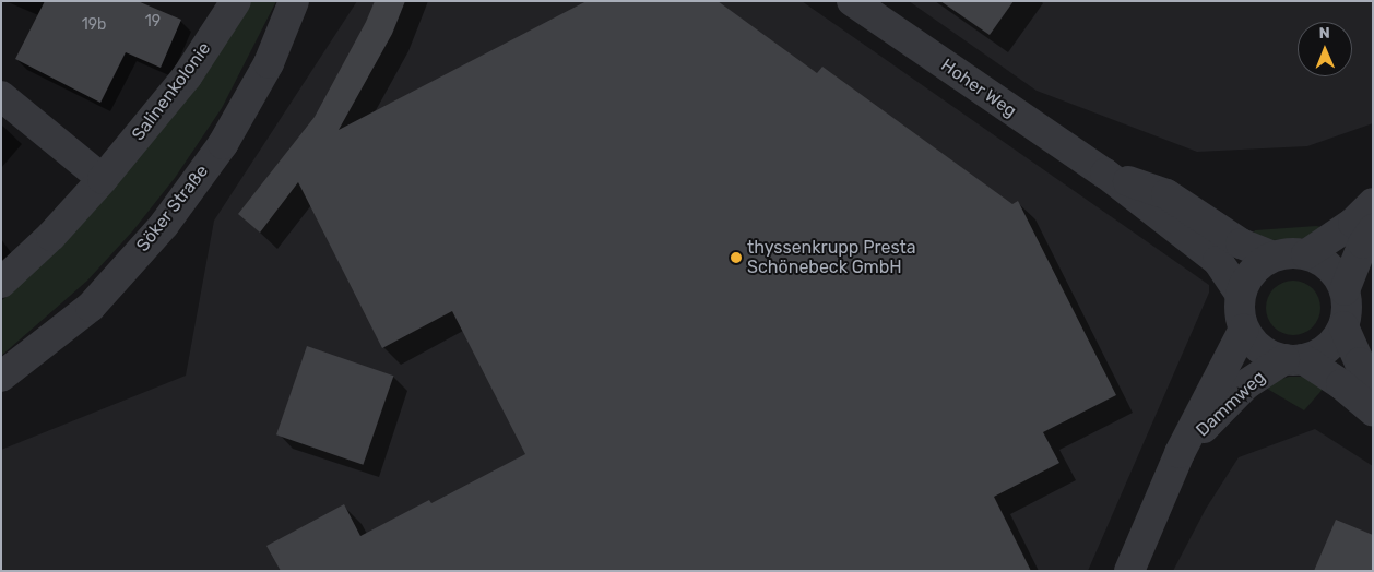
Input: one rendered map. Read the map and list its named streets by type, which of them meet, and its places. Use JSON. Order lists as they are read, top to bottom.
{
  "streets": {
    "street": [
      "Hoher Weg",
      "Salinenkolonie",
      "Söker Straße",
      "Dammweg"
    ]
  },
  "crossings": [
    ["Hoher Weg", "Dammweg"]
  ],
  "places": ["thyssenkrupp Presta Schönebeck GmbH"],
  "house_numbers": ["19", "19b"],
  "north": "top"
}
